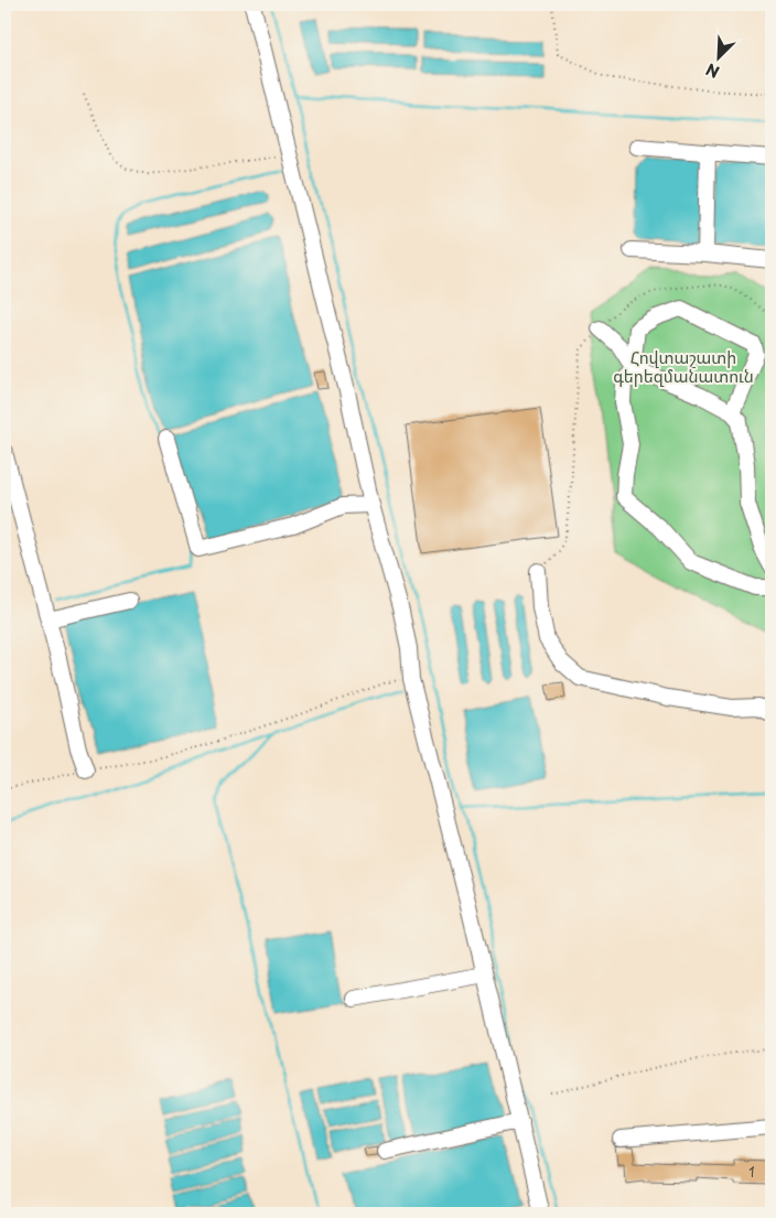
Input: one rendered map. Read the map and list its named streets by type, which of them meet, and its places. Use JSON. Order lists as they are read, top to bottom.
{
  "parks": ["Հովտաշատի գերեզմանատուն"],
  "house_numbers": ["1"],
  "north": "bottom left"
}
